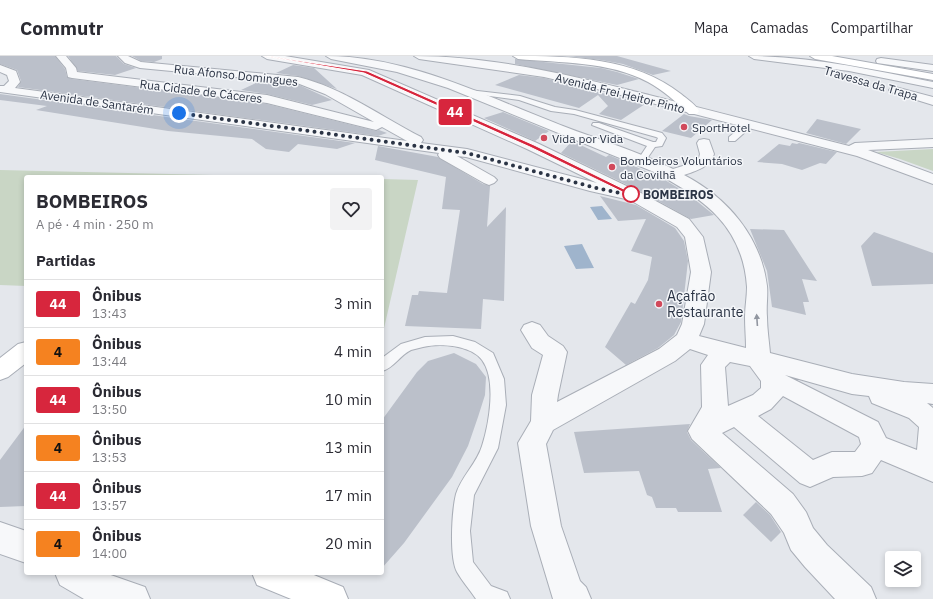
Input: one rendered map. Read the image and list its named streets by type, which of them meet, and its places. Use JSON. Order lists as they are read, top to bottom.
{
  "streets": {
    "street": [
      "Rua Afonso Domingues",
      "Travessa da Trapa",
      "Rua Cidade de Cáceres",
      "Avenida Frei Heitor Pinto",
      "Avenida de Santarém"
    ]
  },
  "crossings": [
    ["Rua Afonso Domingues", "Rua Cidade de Cáceres"],
    ["Rua Afonso Domingues", "Avenida de Santarém"]
  ],
  "places": [
    "SportHotel",
    "Vida por Vida",
    "Bombeiros Voluntários da Covilhã",
    "BOMBEIROS",
    "Açafrão Restaurante"
  ],
  "lines": ["bus line 44"],
  "page": {
    "header": "Commutr",
    "nav": ["Mapa", "Camadas", "Compartilhar"],
    "on_map": "44",
    "heading": [
      ["BOMBEIROS", "A pé · 4 min · 250 m"],
      "Partidas"
    ],
    "list": [
      {
        "mark": "44",
        "name": "Ônibus",
        "note": "13:43",
        "value": "3 min"
      },
      {
        "mark": "4",
        "name": "Ônibus",
        "note": "13:44",
        "value": "4 min"
      },
      {
        "mark": "44",
        "name": "Ônibus",
        "note": "13:50",
        "value": "10 min"
      },
      {
        "mark": "4",
        "name": "Ônibus",
        "note": "13:53",
        "value": "13 min"
      },
      {
        "mark": "44",
        "name": "Ônibus",
        "note": "13:57",
        "value": "17 min"
      },
      {
        "mark": "4",
        "name": "Ônibus",
        "note": "14:00",
        "value": "20 min"
      }
    ]
  }
}
